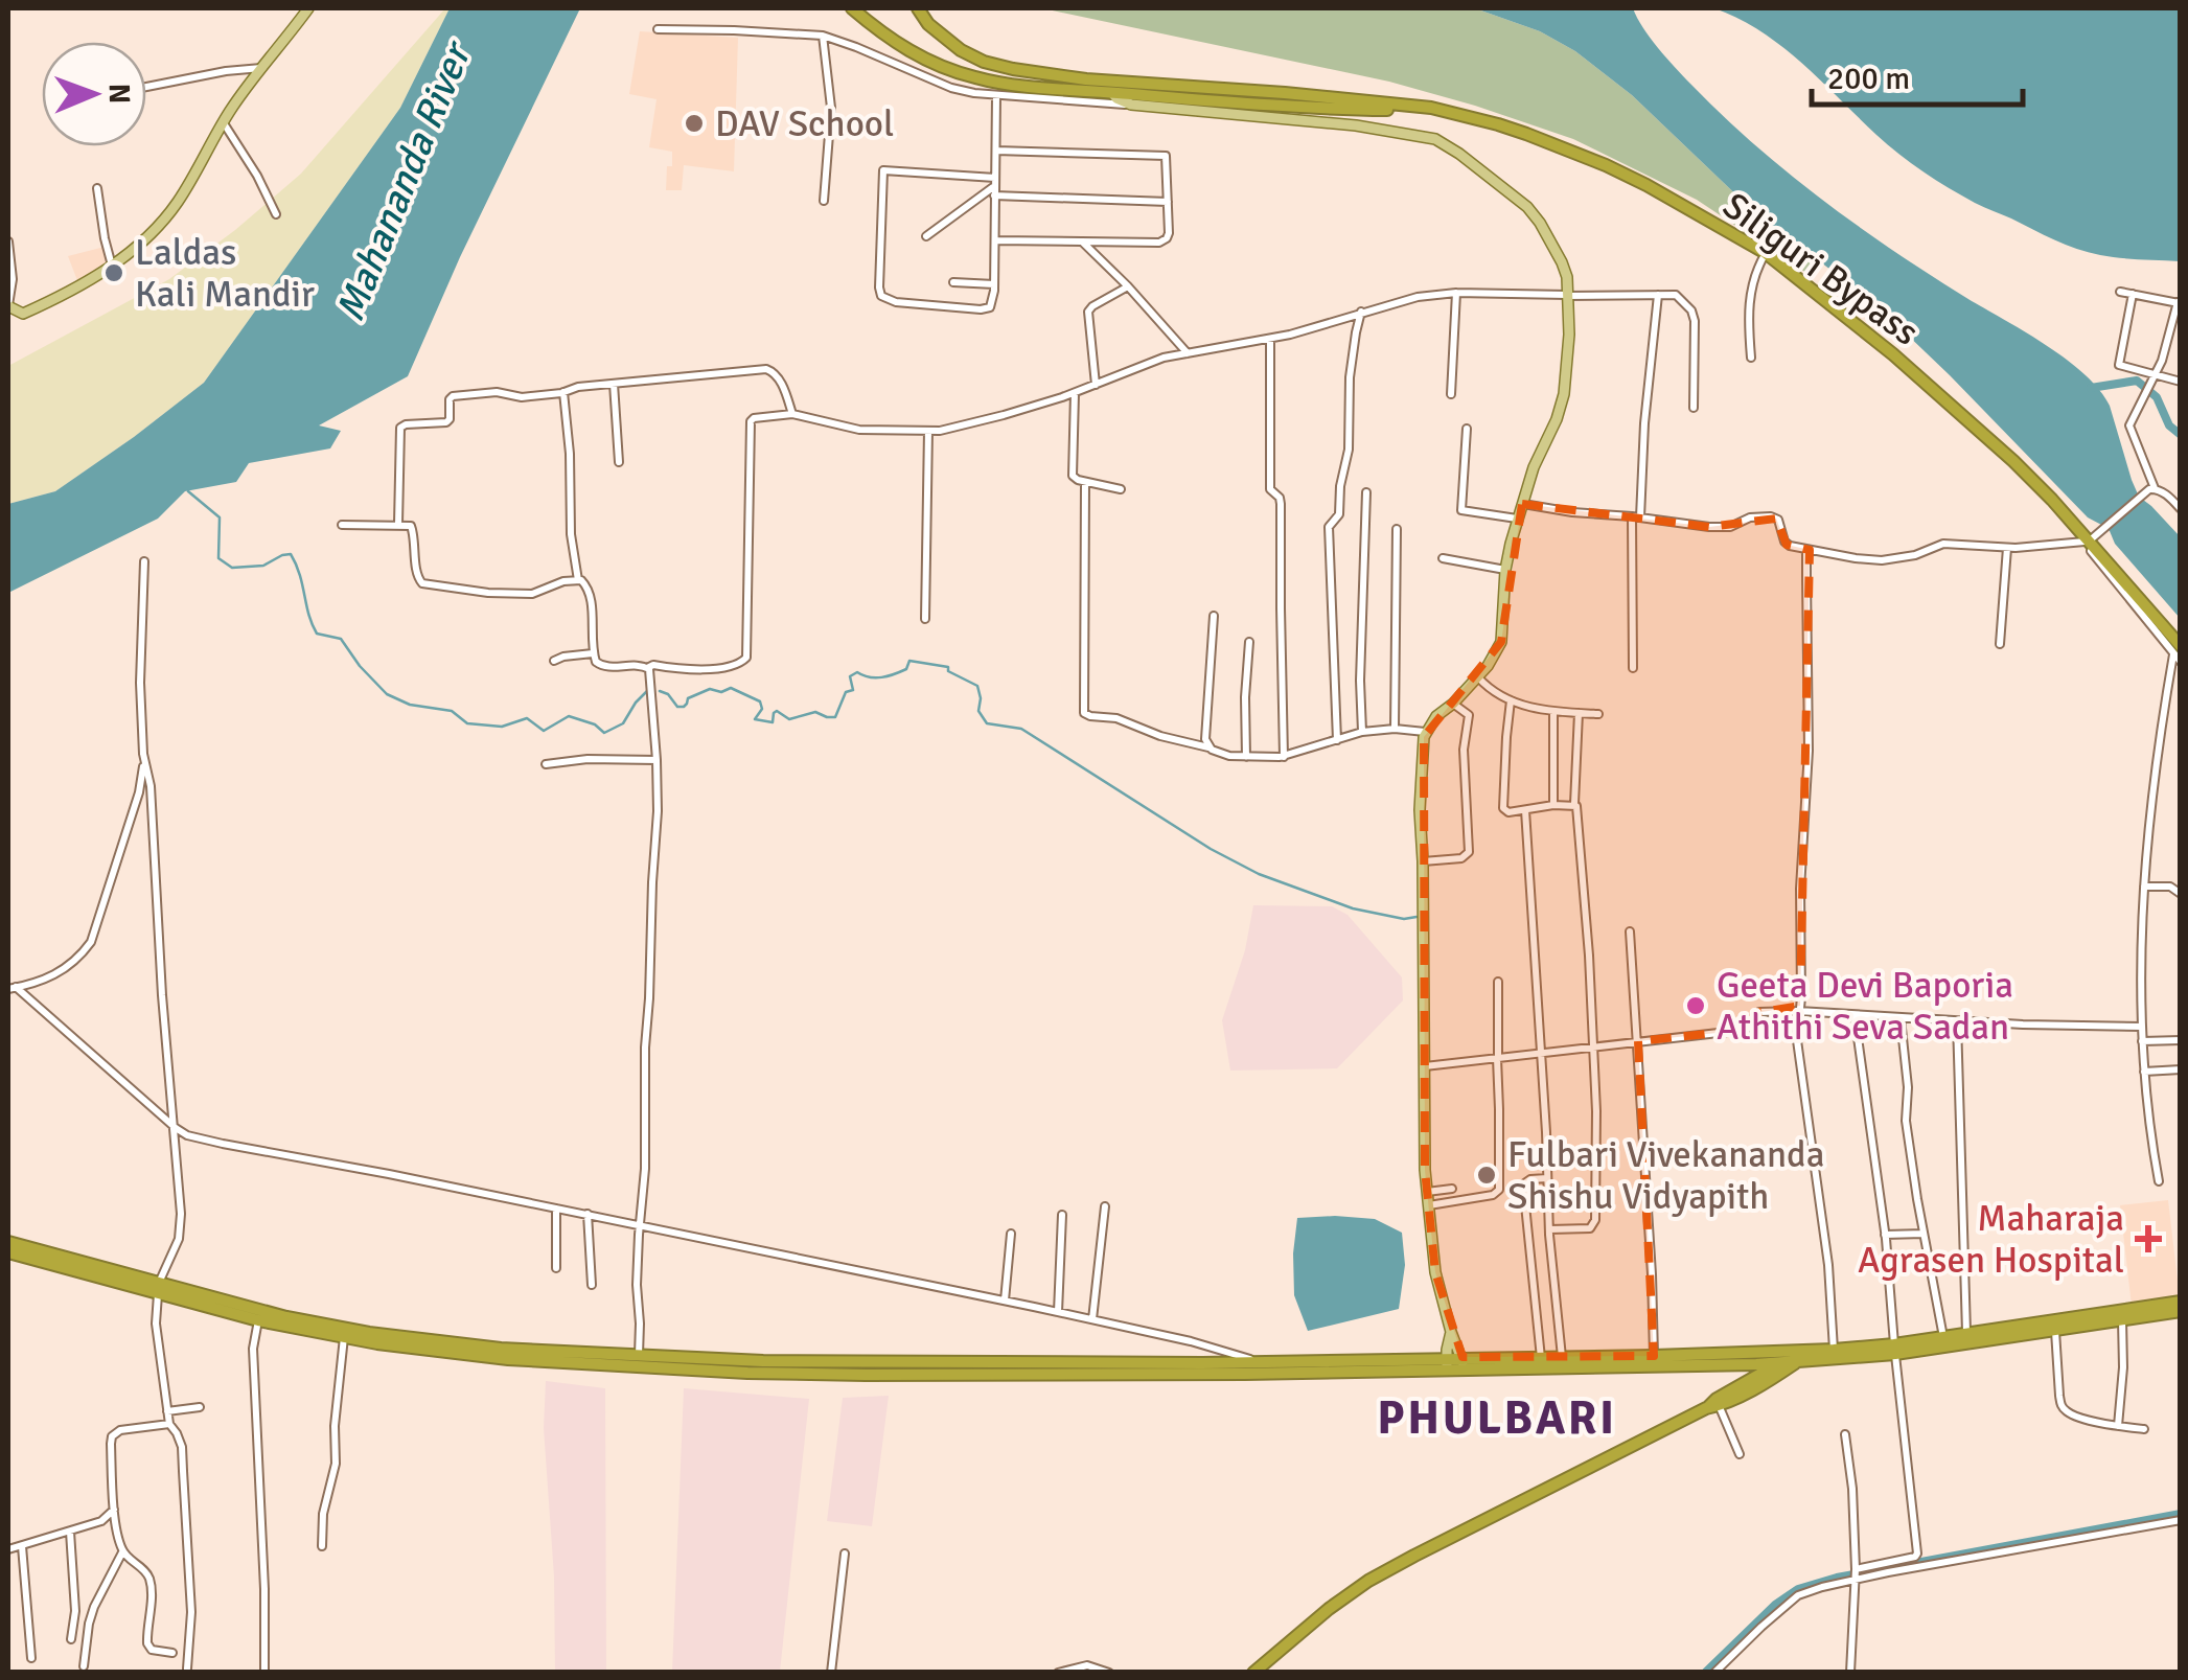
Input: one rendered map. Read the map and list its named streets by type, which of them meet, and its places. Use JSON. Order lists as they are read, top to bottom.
{
  "streets": {
    "highway": ["Siliguri Bypass"]
  },
  "districts": ["PHULBARI"],
  "water": ["Mahananda River"],
  "places": {
    "other": [
      "DAV School",
      "Laldas Kali Mandir",
      "Geeta Devi Baporia Athithi Seva Sadan",
      "Fulbari Vivekananda Shishu Vidyapith"
    ],
    "health": ["Maharaja Agrasen Hospital"]
  },
  "scale_bar": "200 m",
  "north": "right"
}
